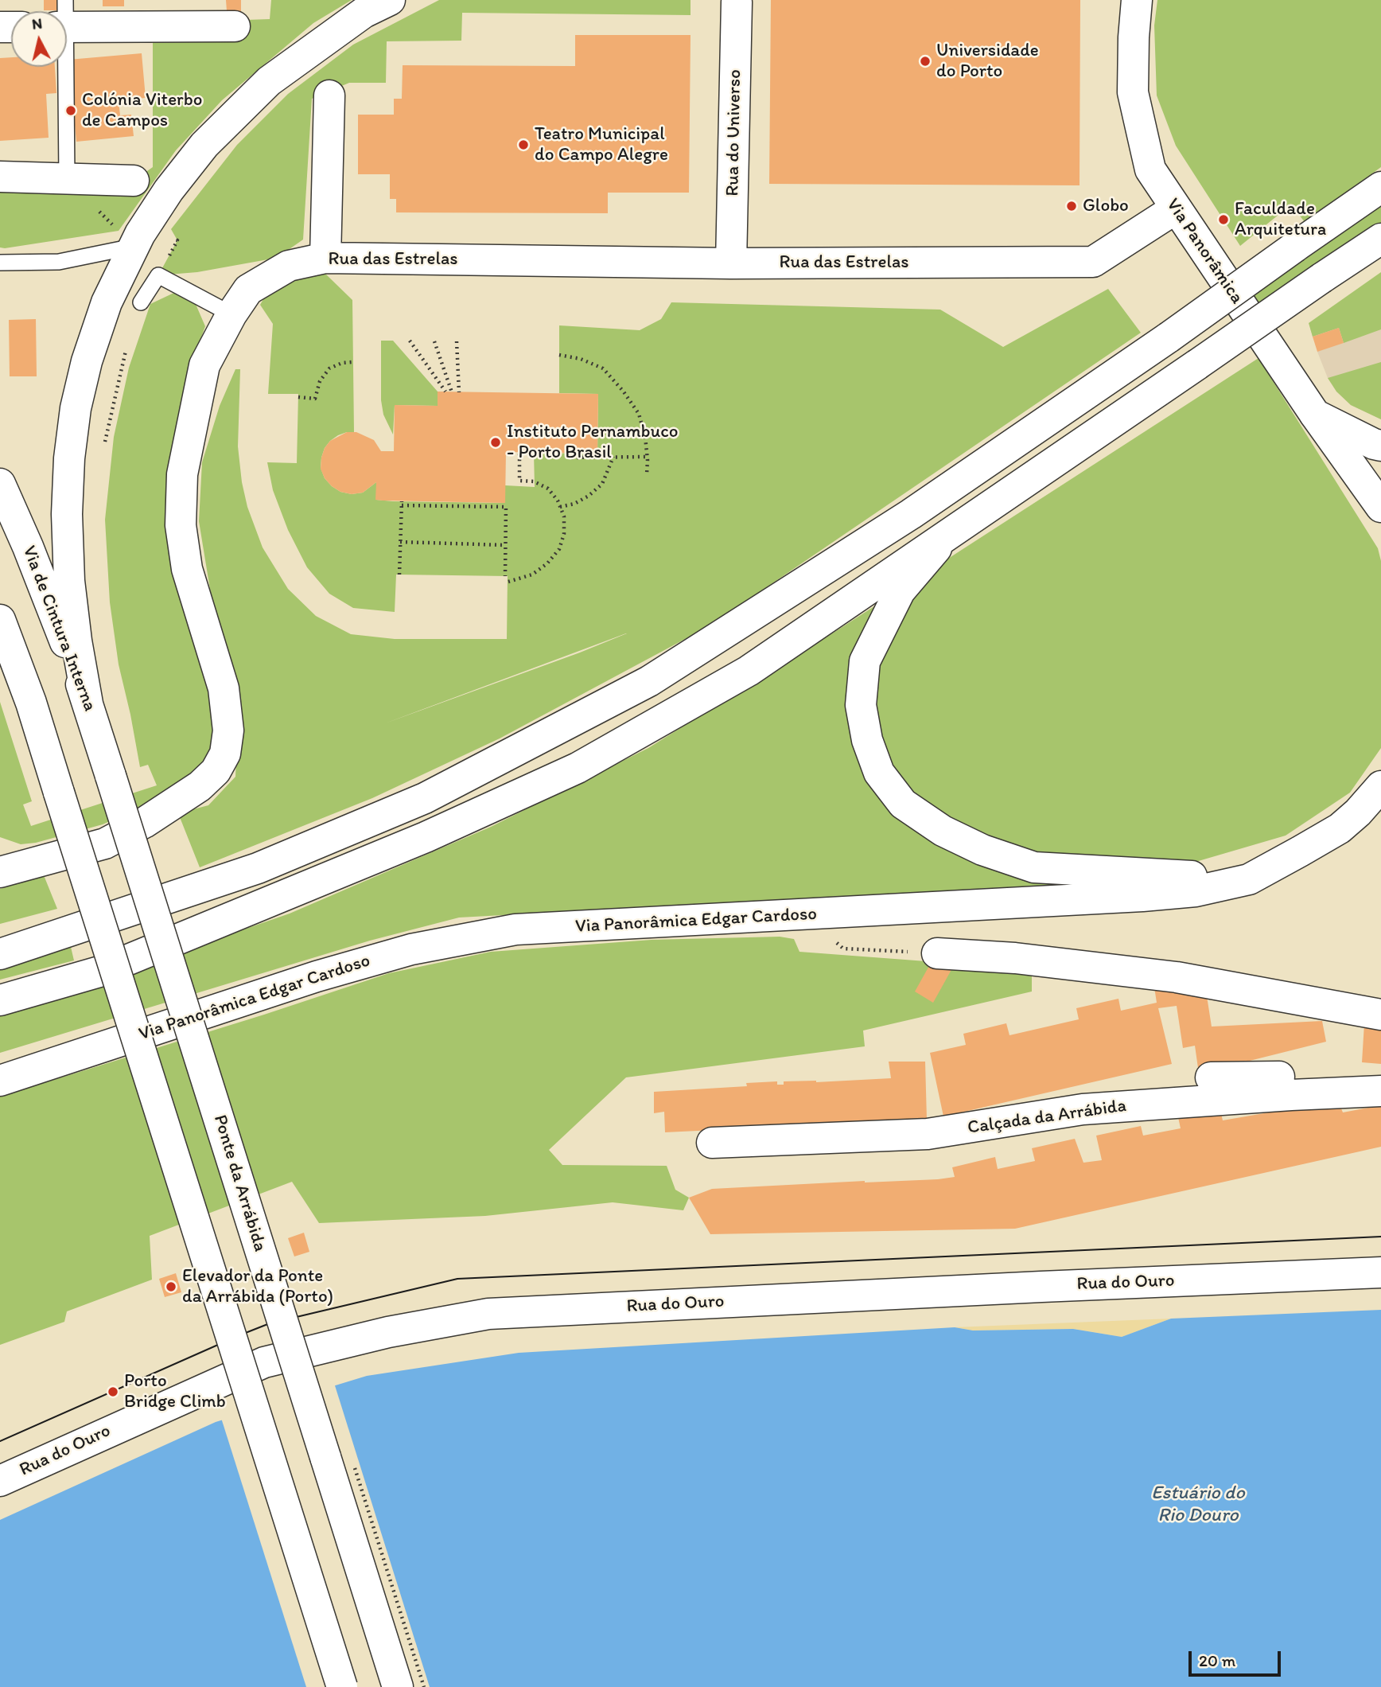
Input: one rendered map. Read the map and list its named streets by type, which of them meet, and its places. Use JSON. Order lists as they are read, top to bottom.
{
  "streets": {
    "main road": [
      "Rua do Universo",
      "Via Panorâmica",
      "Rua das Estrelas",
      "Via de Cintura Interna",
      "Via Panorâmica Edgar Cardoso",
      "Calçada da Arrábida",
      "Ponte da Arrábida",
      "Rua do Ouro"
    ]
  },
  "crossings": [
    ["Rua do Universo", "Rua das Estrelas"],
    ["Via Panorâmica", "Rua das Estrelas"],
    ["Via de Cintura Interna", "Ponte da Arrábida"]
  ],
  "water": ["Estuário do Rio Douro"],
  "places": [
    "Universidade do Porto",
    "Colónia Viterbo de Campos",
    "Teatro Municipal do Campo Alegre",
    "Globo",
    "Faculdade Arquitetura",
    "Instituto Pernambuco - Porto Brasil",
    "Elevador da Ponte da Arrábida (Porto)",
    "Porto Bridge Climb"
  ],
  "scale_bar": "20 m",
  "north": "top"
}
